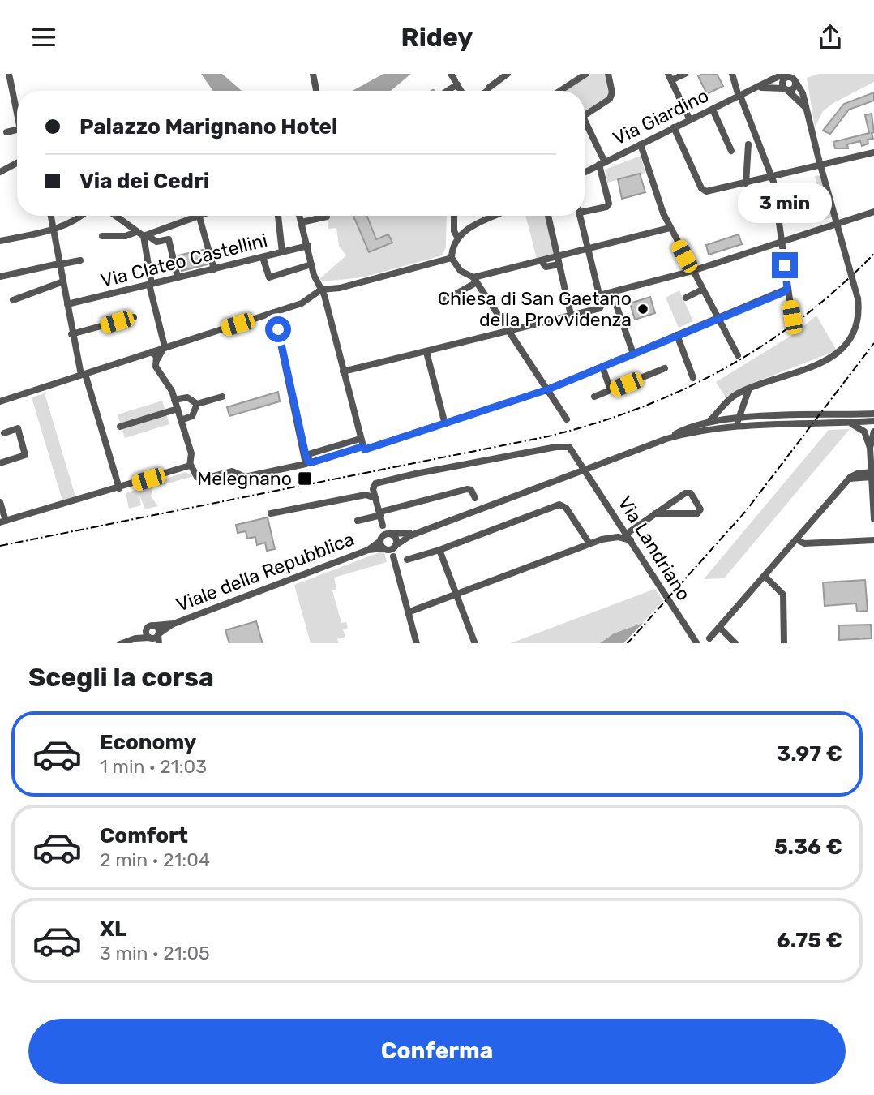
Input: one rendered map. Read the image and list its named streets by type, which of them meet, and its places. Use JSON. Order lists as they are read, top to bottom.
{
  "streets": {
    "street": [
      "Via Giardino",
      "Via Clateo Castellini",
      "Via Landriano",
      "Viale della Repubblica"
    ]
  },
  "crossings": [
    ["Via Landriano", "Viale della Repubblica"]
  ],
  "places": {
    "other": ["Chiesa di San Gaetano della Provvidenza"],
    "transit": ["Melegnano"]
  },
  "page": {
    "header": "Ridey",
    "banner": ["Palazzo Marignano Hotel", "Via dei Cedri"],
    "bubble": "3 min",
    "heading": "Scegli la corsa",
    "list": [
      {
        "name": "Economy",
        "note": "1 min · 21:03",
        "value": "3.97 €"
      },
      {
        "name": "Comfort",
        "note": "2 min · 21:04",
        "value": "5.36 €"
      },
      {
        "name": "XL",
        "note": "3 min · 21:05",
        "value": "6.75 €"
      }
    ],
    "buttons": "Conferma"
  }
}
